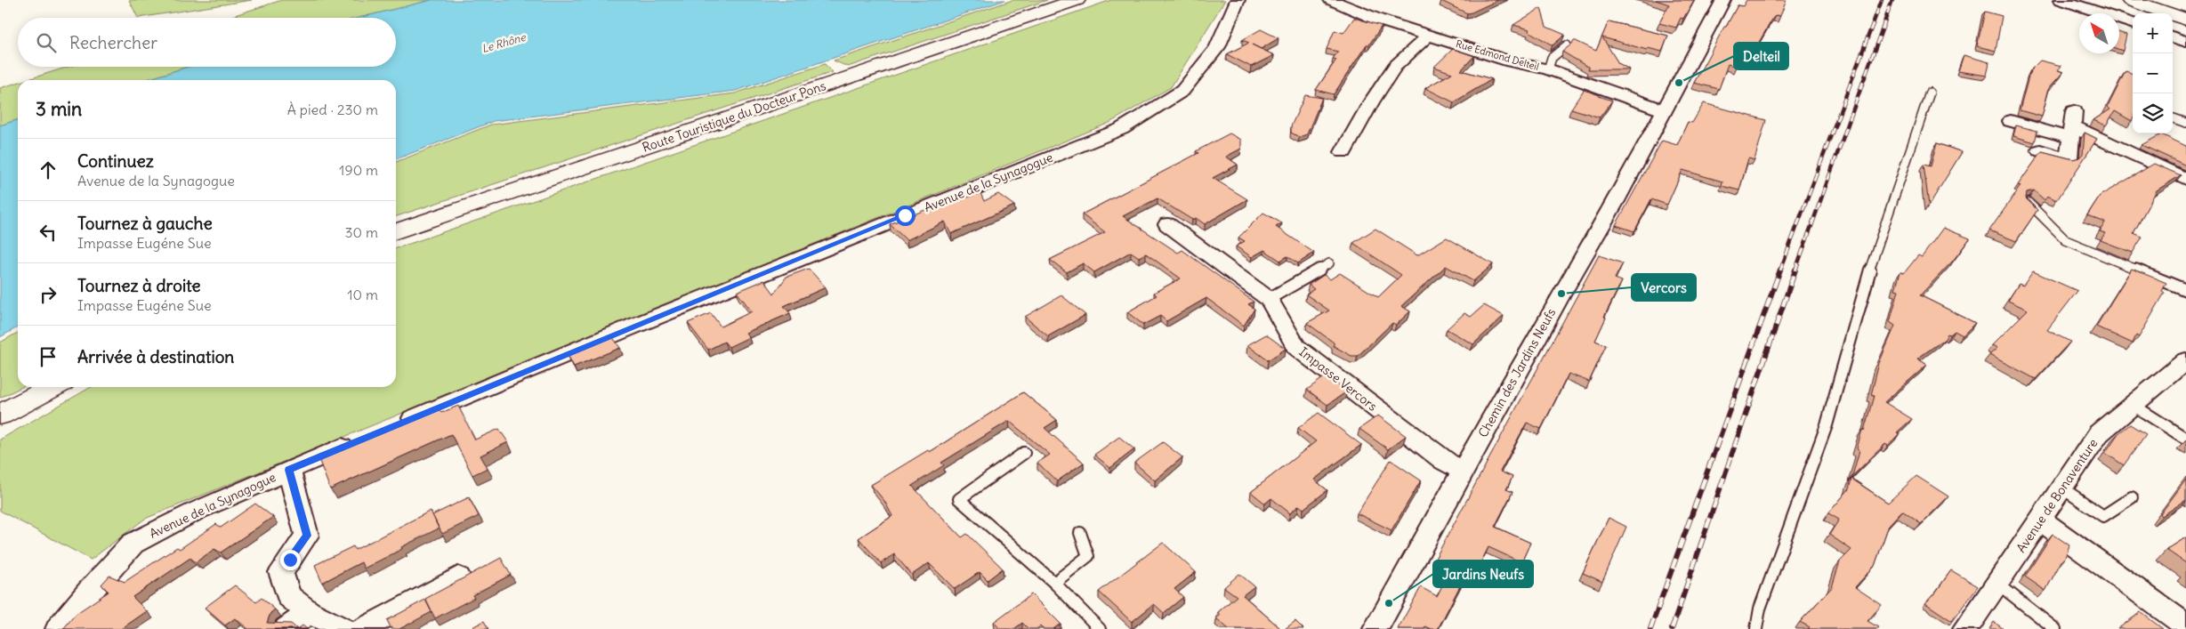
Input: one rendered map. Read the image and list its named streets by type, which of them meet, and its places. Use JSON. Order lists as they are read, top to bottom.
{
  "streets": {
    "highway": ["Route Touristique du Docteur Pons"],
    "street": [
      "Rue Edmond Delteil",
      "Avenue de la Synagogue",
      "Chemin des Jardins Neufs",
      "Impasse Vercors",
      "Avenue de Bonaventure"
    ]
  },
  "crossings": [
    ["Rue Edmond Delteil", "Chemin des Jardins Neufs"],
    ["Chemin des Jardins Neufs", "Impasse Vercors"]
  ],
  "water": ["Le Rhône"],
  "places": ["Delteil", "Vercors", "Jardins Neufs"],
  "north": "top left",
  "page": {
    "map_buttons": ["+", "−"],
    "search": "Rechercher",
    "heading": ["3 min", "À pied · 230 m"],
    "list": [
      ["Continuez", "Avenue de la Synagogue", "190 m"],
      ["Tournez à gauche", "Impasse Eugéne Sue", "30 m"],
      ["Tournez à droite", "Impasse Eugéne Sue", "10 m"],
      "Arrivée à destination"
    ]
  }
}
